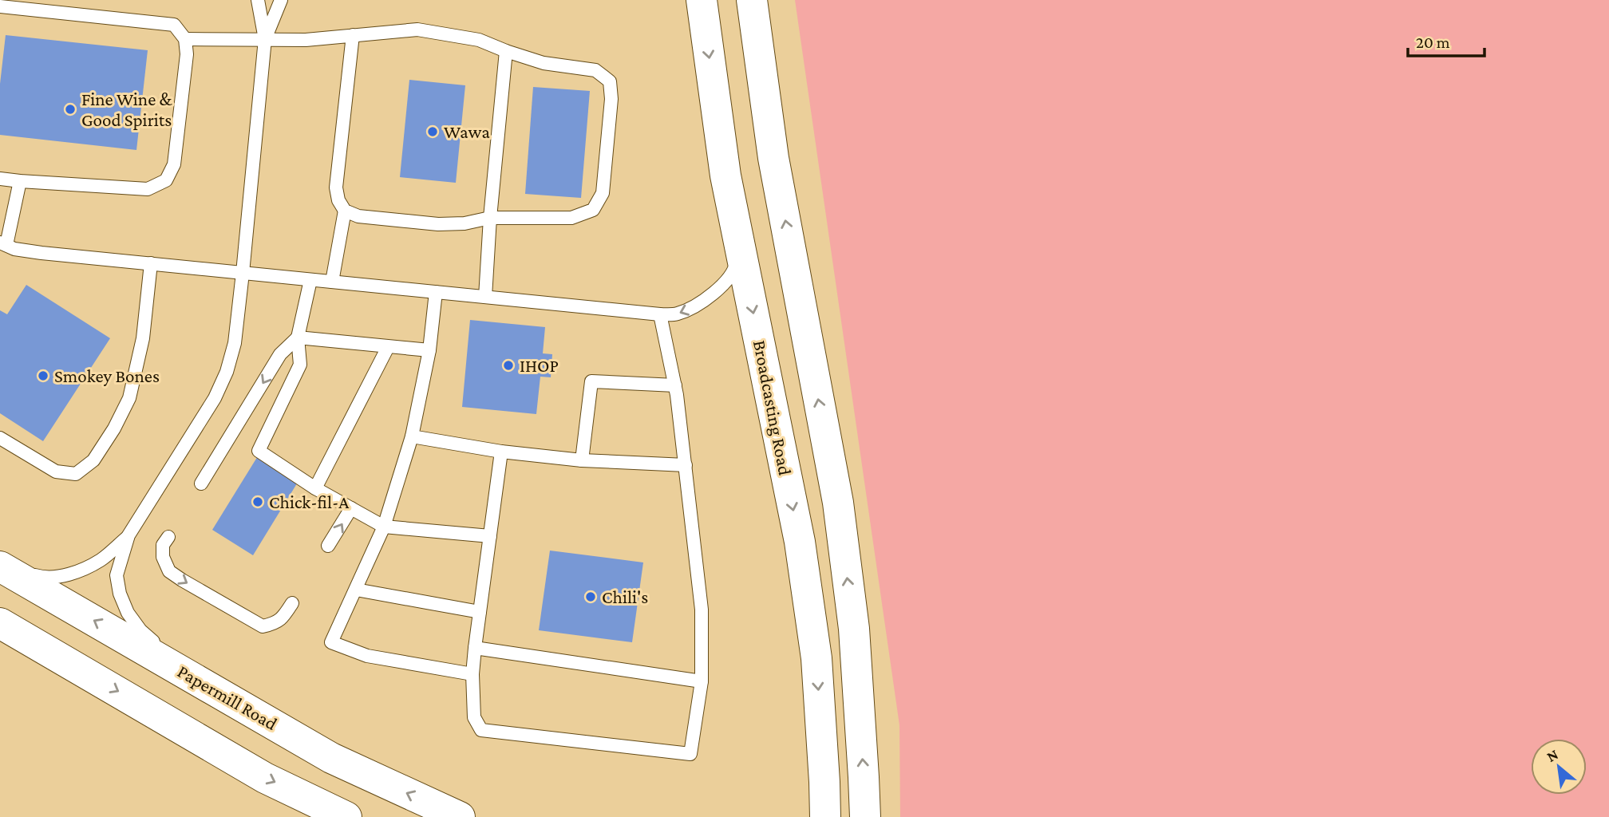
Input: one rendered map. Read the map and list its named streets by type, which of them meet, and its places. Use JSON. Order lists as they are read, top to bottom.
{
  "streets": {
    "main road": ["Broadcasting Road", "Papermill Road"]
  },
  "places": [
    "Fine Wine & Good Spirits",
    "Wawa",
    "IHOP",
    "Smokey Bones",
    "Chick-fil-A",
    "Chili's"
  ],
  "scale_bar": "20 m",
  "north": "top left"
}
